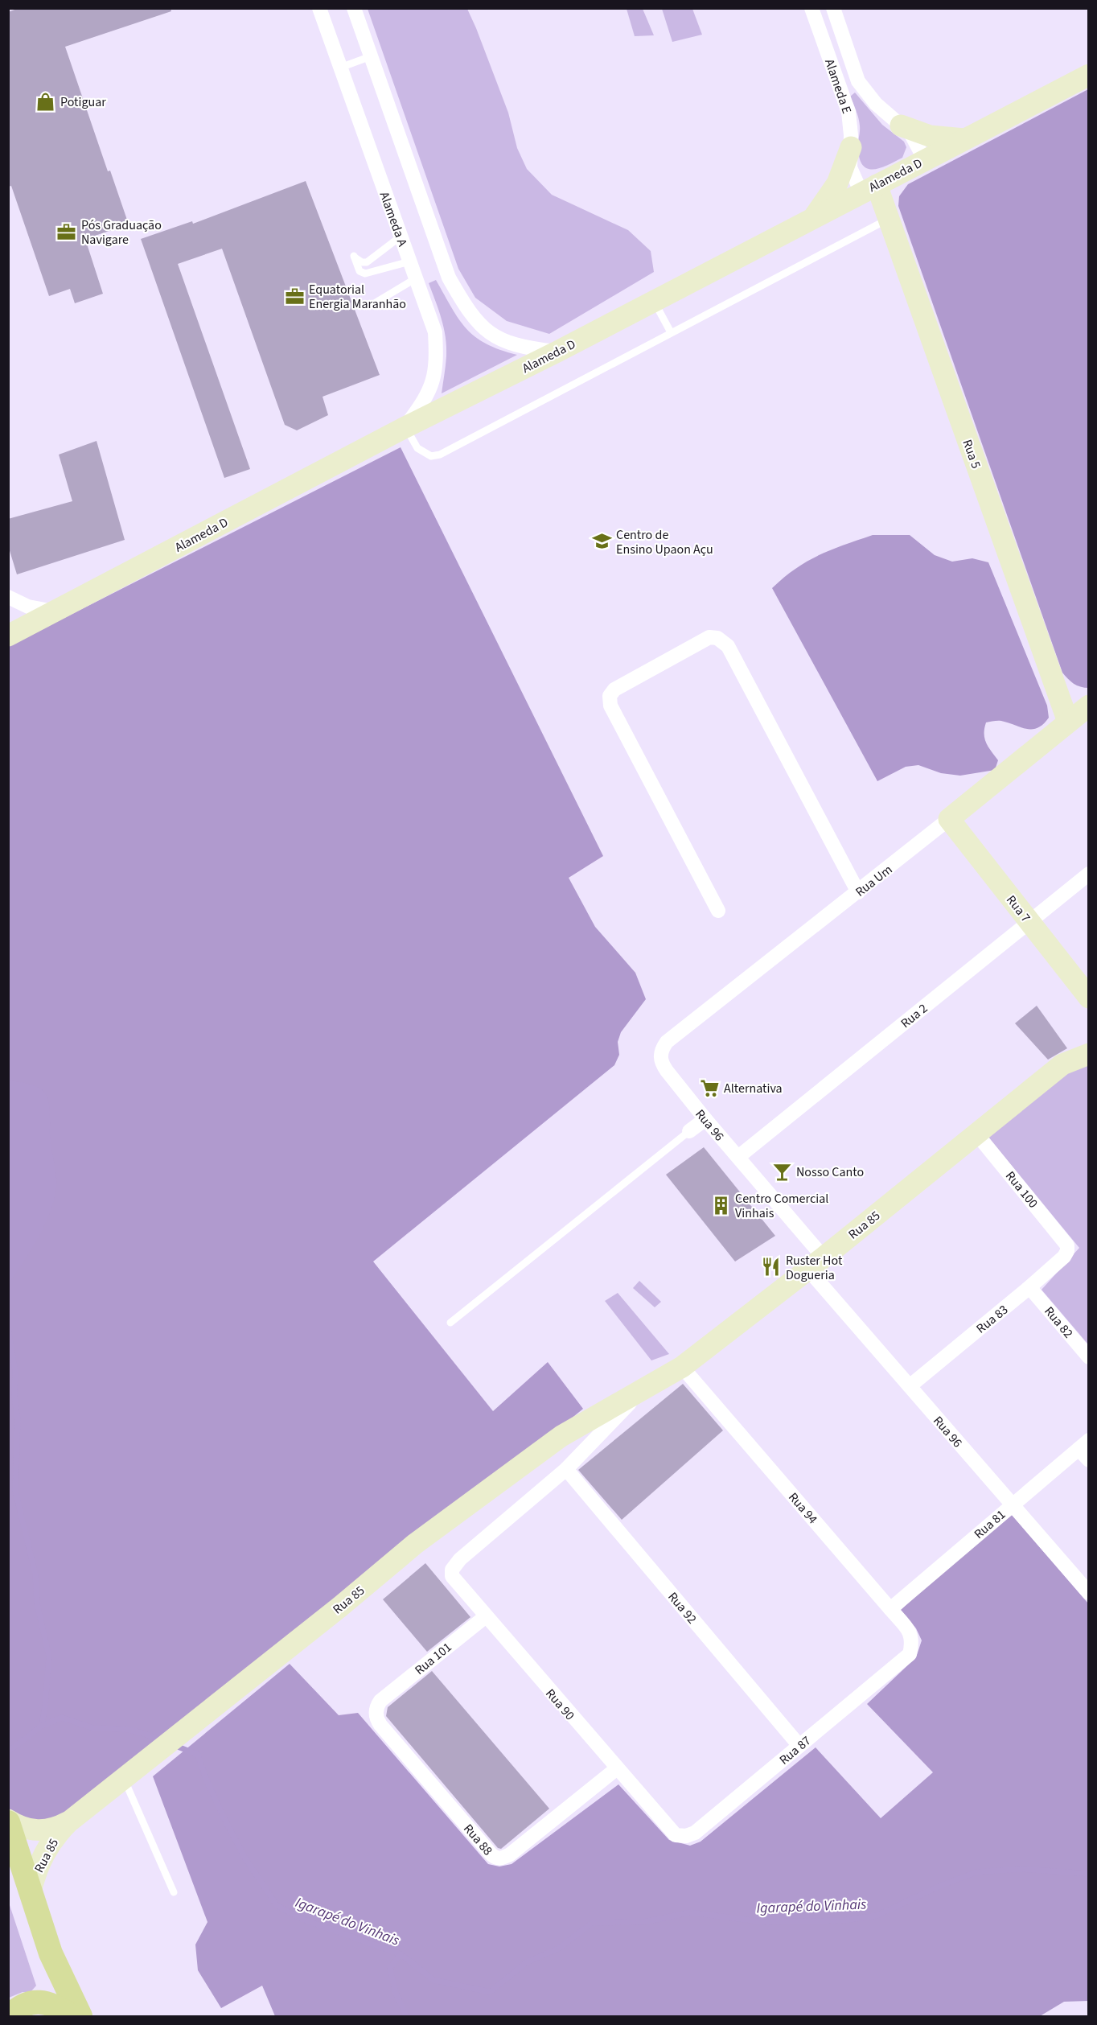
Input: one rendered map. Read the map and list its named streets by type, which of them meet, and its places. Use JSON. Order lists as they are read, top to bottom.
{
  "streets": {
    "street": [
      "Alameda E",
      "Alameda D",
      "Alameda A",
      "Rua 5",
      "Rua Um",
      "Rua 7",
      "Rua 2",
      "Rua 96",
      "Rua 100",
      "Rua 85",
      "Rua 83",
      "Rua 82",
      "Rua 94",
      "Rua 81",
      "Rua 92",
      "Rua 101",
      "Rua 90",
      "Rua 87",
      "Rua 88"
    ]
  },
  "crossings": [
    ["Alameda E", "Alameda D"],
    ["Alameda E", "Rua 5"],
    ["Alameda D", "Alameda A"],
    ["Alameda D", "Rua 5"],
    ["Rua 5", "Rua Um"],
    ["Rua Um", "Rua 7"],
    ["Rua Um", "Rua 96"],
    ["Rua 7", "Rua 2"],
    ["Rua 2", "Rua 96"],
    ["Rua 96", "Rua 85"],
    ["Rua 96", "Rua 83"],
    ["Rua 96", "Rua 81"],
    ["Rua 100", "Rua 85"],
    ["Rua 100", "Rua 83"],
    ["Rua 85", "Rua 94"],
    ["Rua 85", "Rua 92"],
    ["Rua 85", "Rua 90"],
    ["Rua 83", "Rua 82"],
    ["Rua 94", "Rua 81"],
    ["Rua 94", "Rua 87"],
    ["Rua 92", "Rua 87"],
    ["Rua 101", "Rua 90"],
    ["Rua 101", "Rua 88"],
    ["Rua 90", "Rua 87"],
    ["Rua 90", "Rua 88"]
  ],
  "water": ["Igarapé do Vinhais"],
  "places": {
    "shop": ["Potiguar"],
    "office": ["Pós Graduação Navigare", "Equatorial Energia Maranhão"],
    "school or university": ["Centro de Ensino Upaon Açu"],
    "supermarket": ["Alternativa"],
    "bar": ["Nosso Canto"],
    "building": ["Centro Comercial Vinhais"],
    "restaurant": ["Ruster Hot Dogueria"]
  }
}
